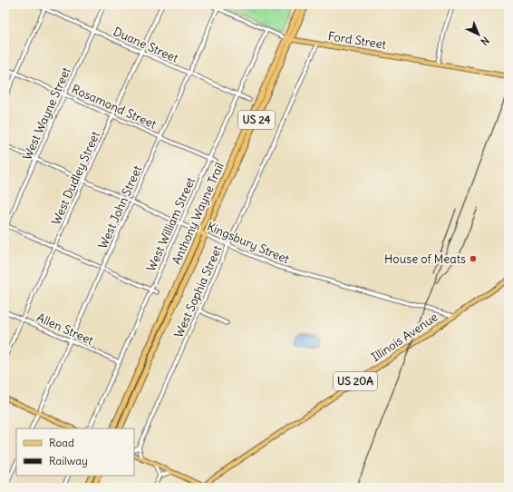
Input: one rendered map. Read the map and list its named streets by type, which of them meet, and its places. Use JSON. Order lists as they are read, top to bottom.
{
  "streets": {
    "highway": ["US 24", "Anthony Wayne Trail"],
    "main road": ["Ford Street", "Illinois Avenue", "US 20A"],
    "street": [
      "Duane Street",
      "Rosamond Street",
      "West Wayne Street",
      "West Dudley Street",
      "West John Street",
      "West William Street",
      "Kingsbury Street",
      "West Sophia Street",
      "Allen Street"
    ]
  },
  "crossings": [
    ["Ford Street", "West John Street"],
    ["Ford Street", "Anthony Wayne Trail"],
    ["Ford Street", "West William Street"],
    ["Ford Street", "West Sophia Street"],
    ["Duane Street", "West Wayne Street"],
    ["Duane Street", "West Dudley Street"],
    ["Duane Street", "West John Street"],
    ["Duane Street", "West William Street"],
    ["Rosamond Street", "West Wayne Street"],
    ["Rosamond Street", "West Dudley Street"],
    ["Rosamond Street", "West John Street"],
    ["Rosamond Street", "West William Street"],
    ["West Wayne Street", "Kingsbury Street"],
    ["West Dudley Street", "Kingsbury Street"],
    ["West Dudley Street", "Allen Street"],
    ["West John Street", "Kingsbury Street"],
    ["West John Street", "Allen Street"],
    ["Anthony Wayne Trail", "Kingsbury Street"],
    ["West William Street", "Kingsbury Street"],
    ["West William Street", "Allen Street"],
    ["Kingsbury Street", "West Sophia Street"],
    ["Kingsbury Street", "Illinois Avenue"]
  ],
  "places": ["House of Meats"],
  "legend": ["Road", "Railway"],
  "north": "bottom right"
}
